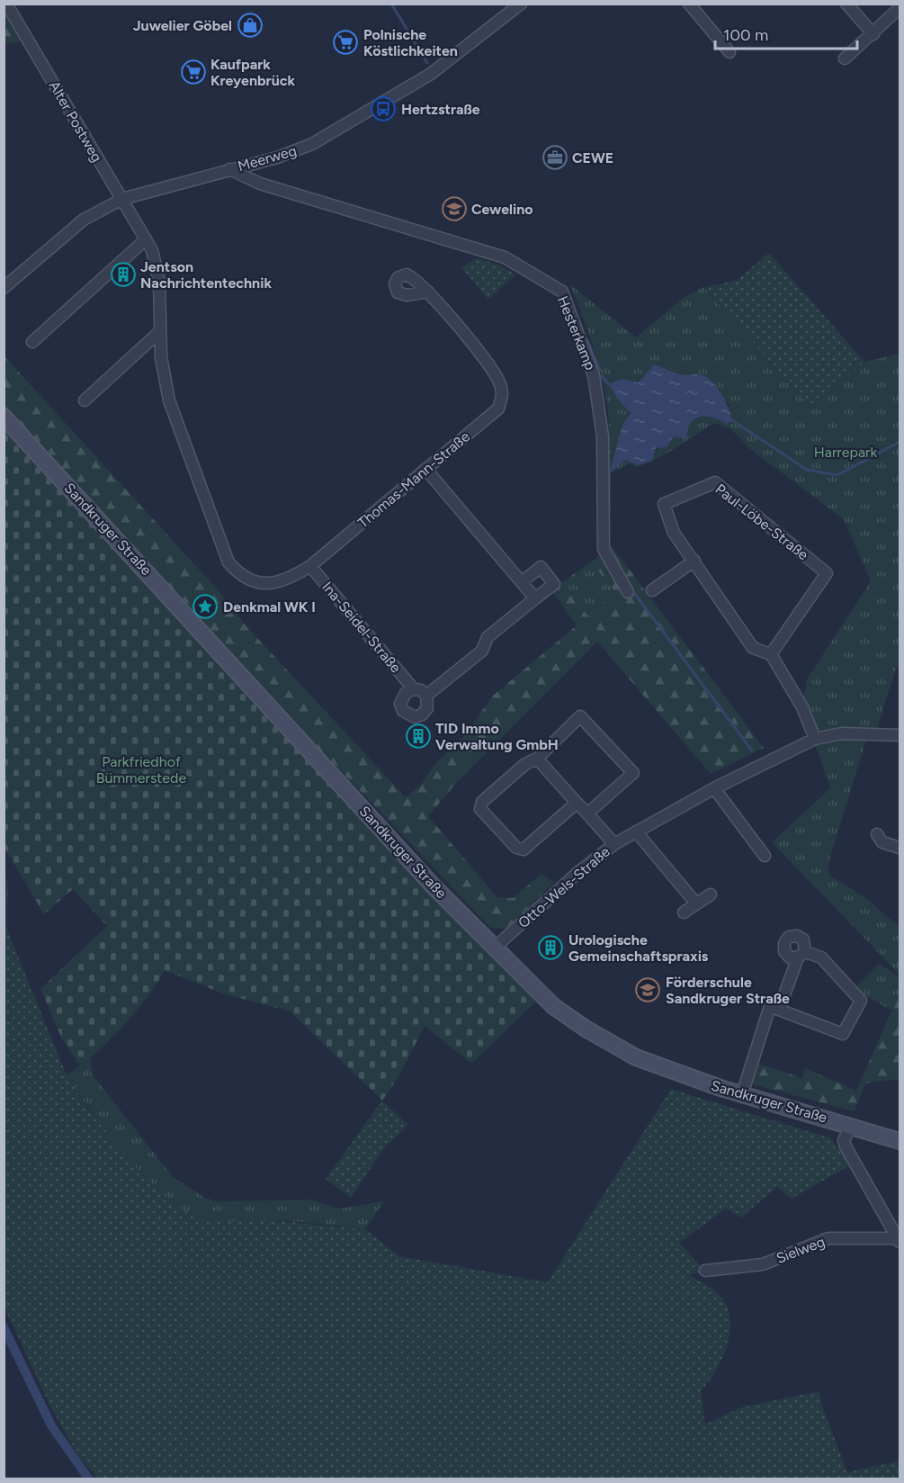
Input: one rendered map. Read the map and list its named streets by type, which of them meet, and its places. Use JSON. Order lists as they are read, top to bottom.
{
  "streets": {
    "street": [
      "Alter Postweg",
      "Meerweg",
      "Hesterkamp",
      "Thomas-Mann-Straße",
      "Paul-Löbe-Straße",
      "Sandkruger Straße",
      "Ina-Seidel-Straße",
      "Otto-Wels-Straße",
      "Sielweg"
    ]
  },
  "crossings": [
    ["Alter Postweg", "Meerweg"],
    ["Alter Postweg", "Thomas-Mann-Straße"],
    ["Meerweg", "Hesterkamp"],
    ["Thomas-Mann-Straße", "Ina-Seidel-Straße"],
    ["Paul-Löbe-Straße", "Otto-Wels-Straße"],
    ["Sandkruger Straße", "Otto-Wels-Straße"]
  ],
  "parks": ["Harrepark", "Parkfriedhof Bümmerstede"],
  "places": {
    "shop": ["Juwelier Göbel"],
    "supermarket": ["Polnische Köstlichkeiten", "Kaufpark Kreyenbrück"],
    "bus stop": ["Hertzstraße"],
    "office": ["CEWE"],
    "school or university": ["Cewelino", "Förderschule Sandkruger Straße"],
    "building": ["Jentson Nachrichtentechnik", "TID Immo Verwaltung GmbH", "Urologische Gemeinschaftspraxis"],
    "place": ["Denkmal WK I"]
  },
  "scale_bar": "100 m"
}
